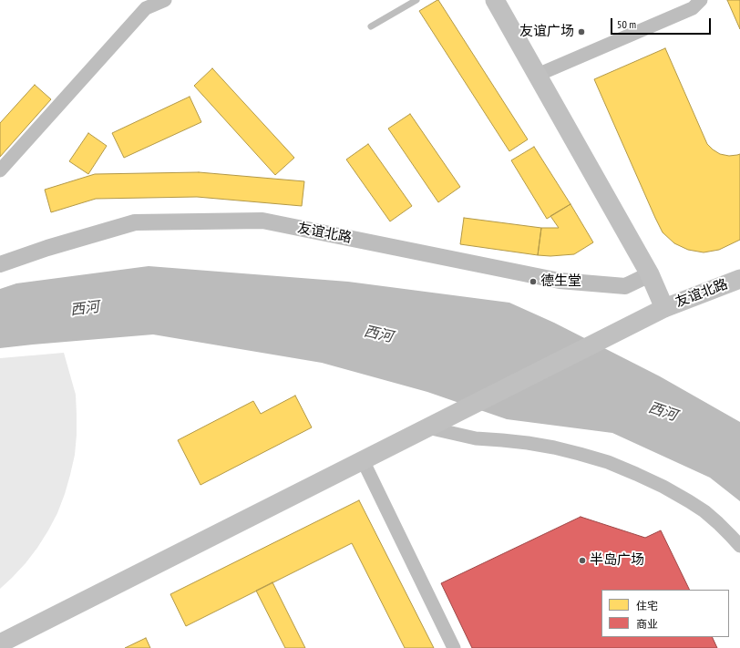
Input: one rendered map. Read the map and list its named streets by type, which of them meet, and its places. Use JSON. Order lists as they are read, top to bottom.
{
  "streets": {
    "main road": ["友谊北路"]
  },
  "water": ["西河"],
  "places": ["友谊广场", "德生堂", "半岛广场"],
  "legend": ["住宅", "商业"],
  "scale_bar": "50 m"
}
